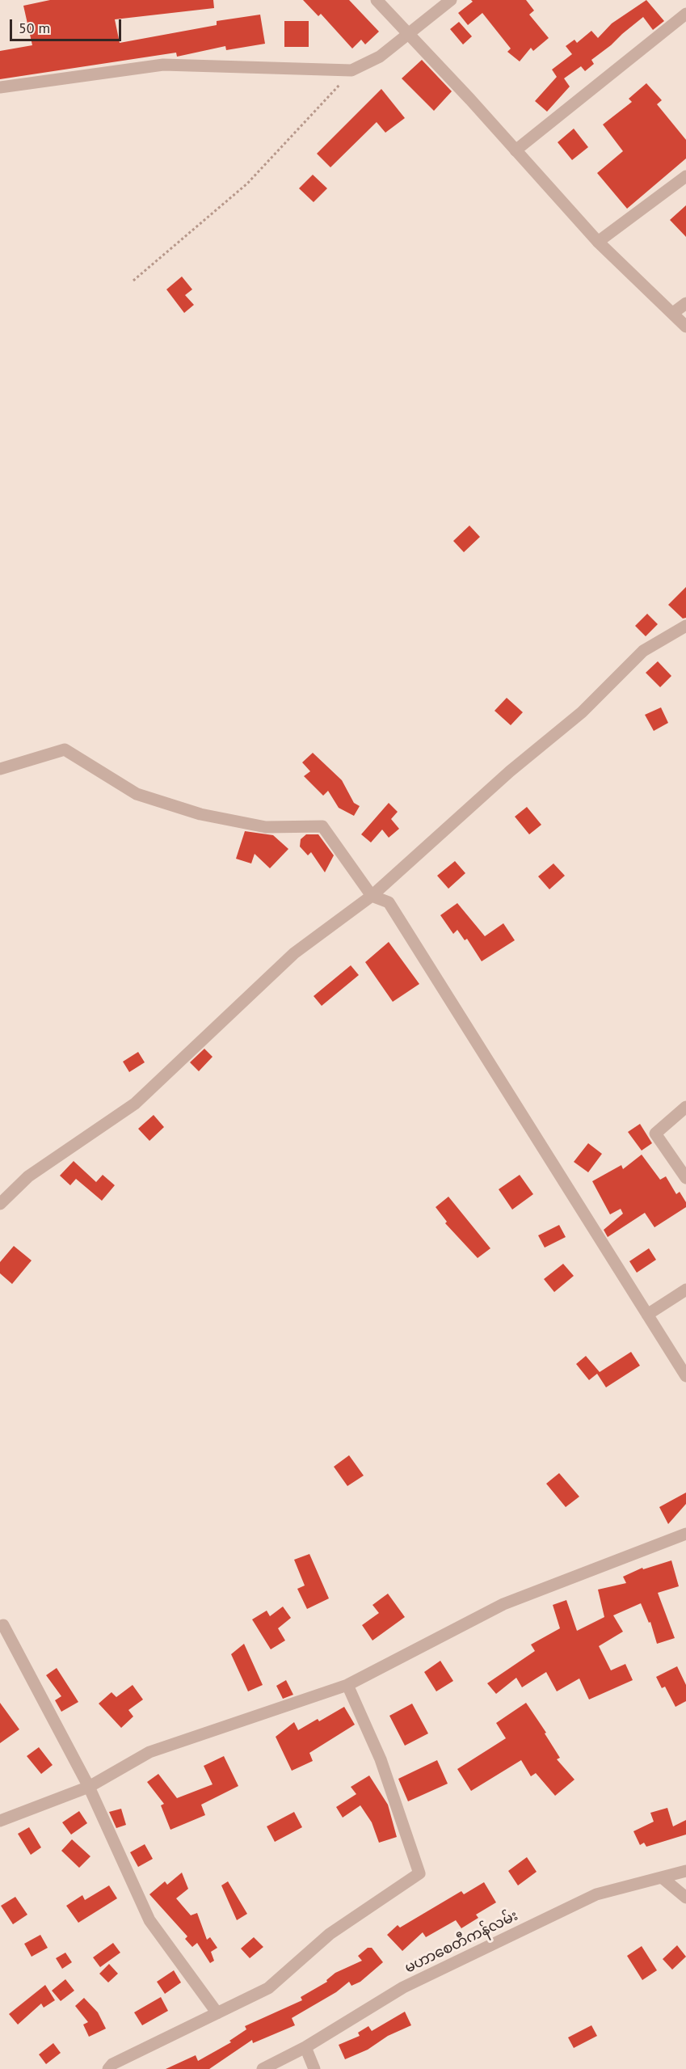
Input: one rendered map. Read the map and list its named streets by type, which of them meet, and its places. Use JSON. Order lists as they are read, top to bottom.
{
  "streets": {
    "street": ["မဟာစေတီကန်လမ်း"]
  },
  "scale_bar": "50 m"
}
